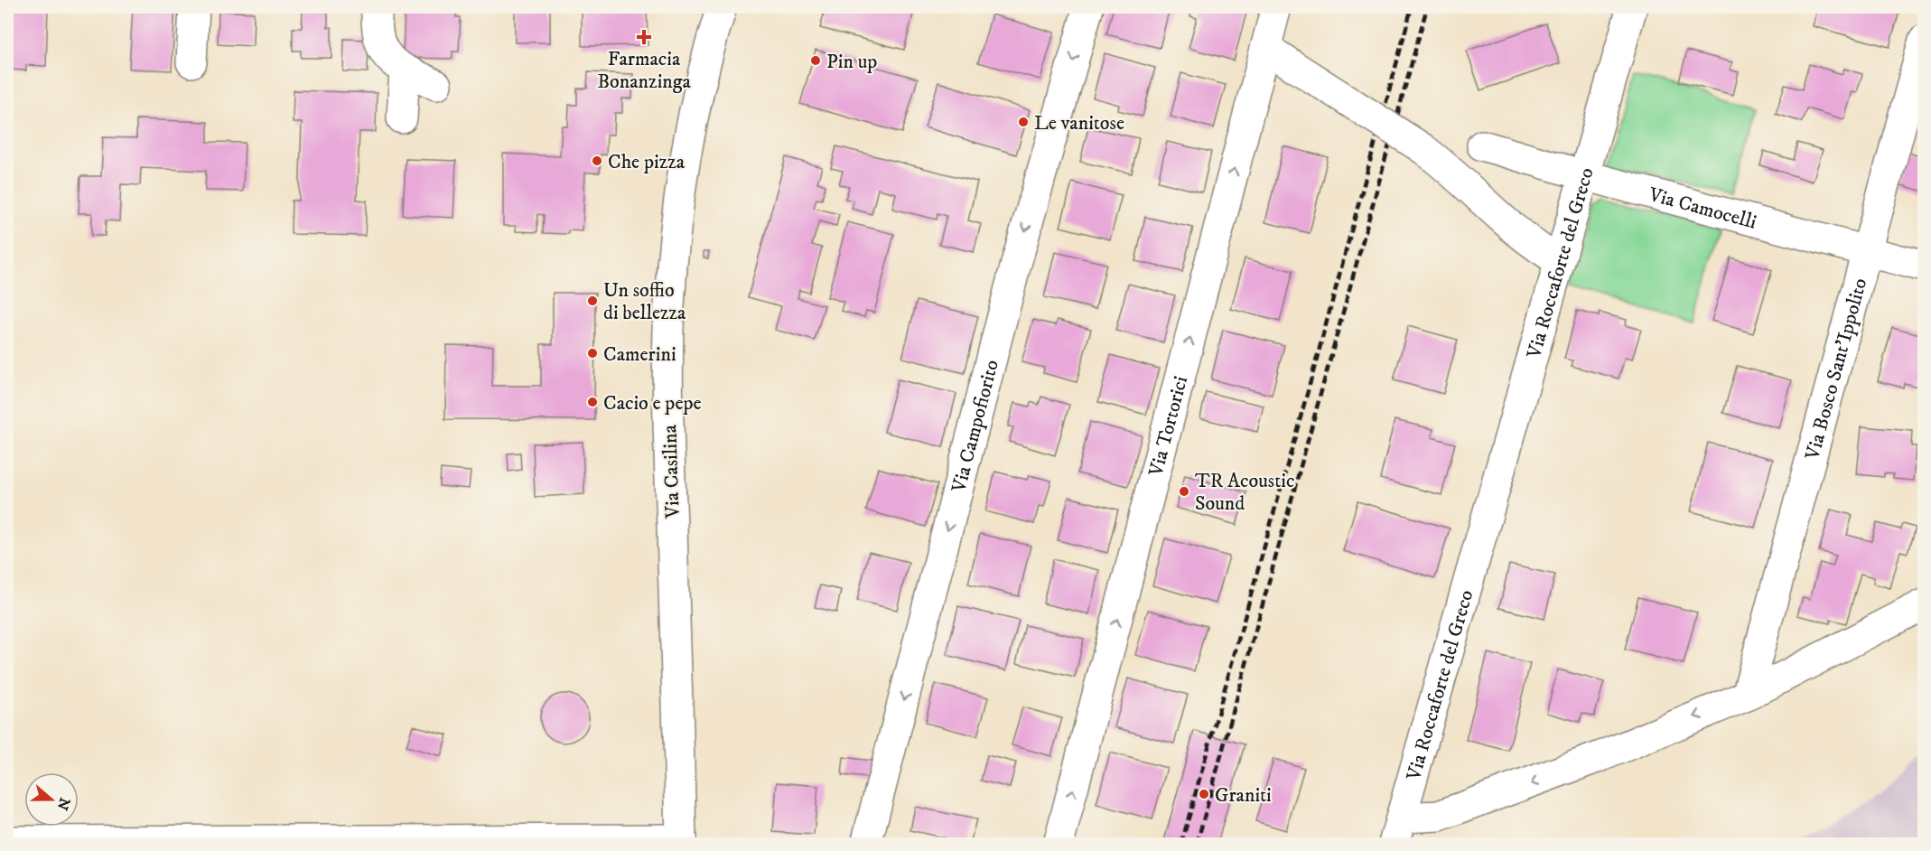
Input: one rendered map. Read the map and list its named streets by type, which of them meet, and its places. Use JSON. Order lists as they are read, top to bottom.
{
  "streets": {
    "street": [
      "Via Camocelli",
      "Via Roccaforte del Greco",
      "Via Bosco Sant'Ippolito",
      "Via Campofiorito",
      "Via Tortorici",
      "Via Casilina"
    ]
  },
  "crossings": [
    ["Via Camocelli", "Via Roccaforte del Greco"],
    ["Via Camocelli", "Via Bosco Sant'Ippolito"],
    ["Via Roccaforte del Greco", "Via Bosco Sant'Ippolito"]
  ],
  "one_way": ["Via Campofiorito", "Via Tortorici"],
  "places": {
    "health": ["Farmacia Bonanzinga"],
    "other": [
      "Pin up",
      "Le vanitose",
      "Che pizza",
      "Un soffio di bellezza",
      "Camerini",
      "Cacio e pepe",
      "TR Acoustic Sound",
      "Graniti"
    ]
  },
  "north": "right"
}
